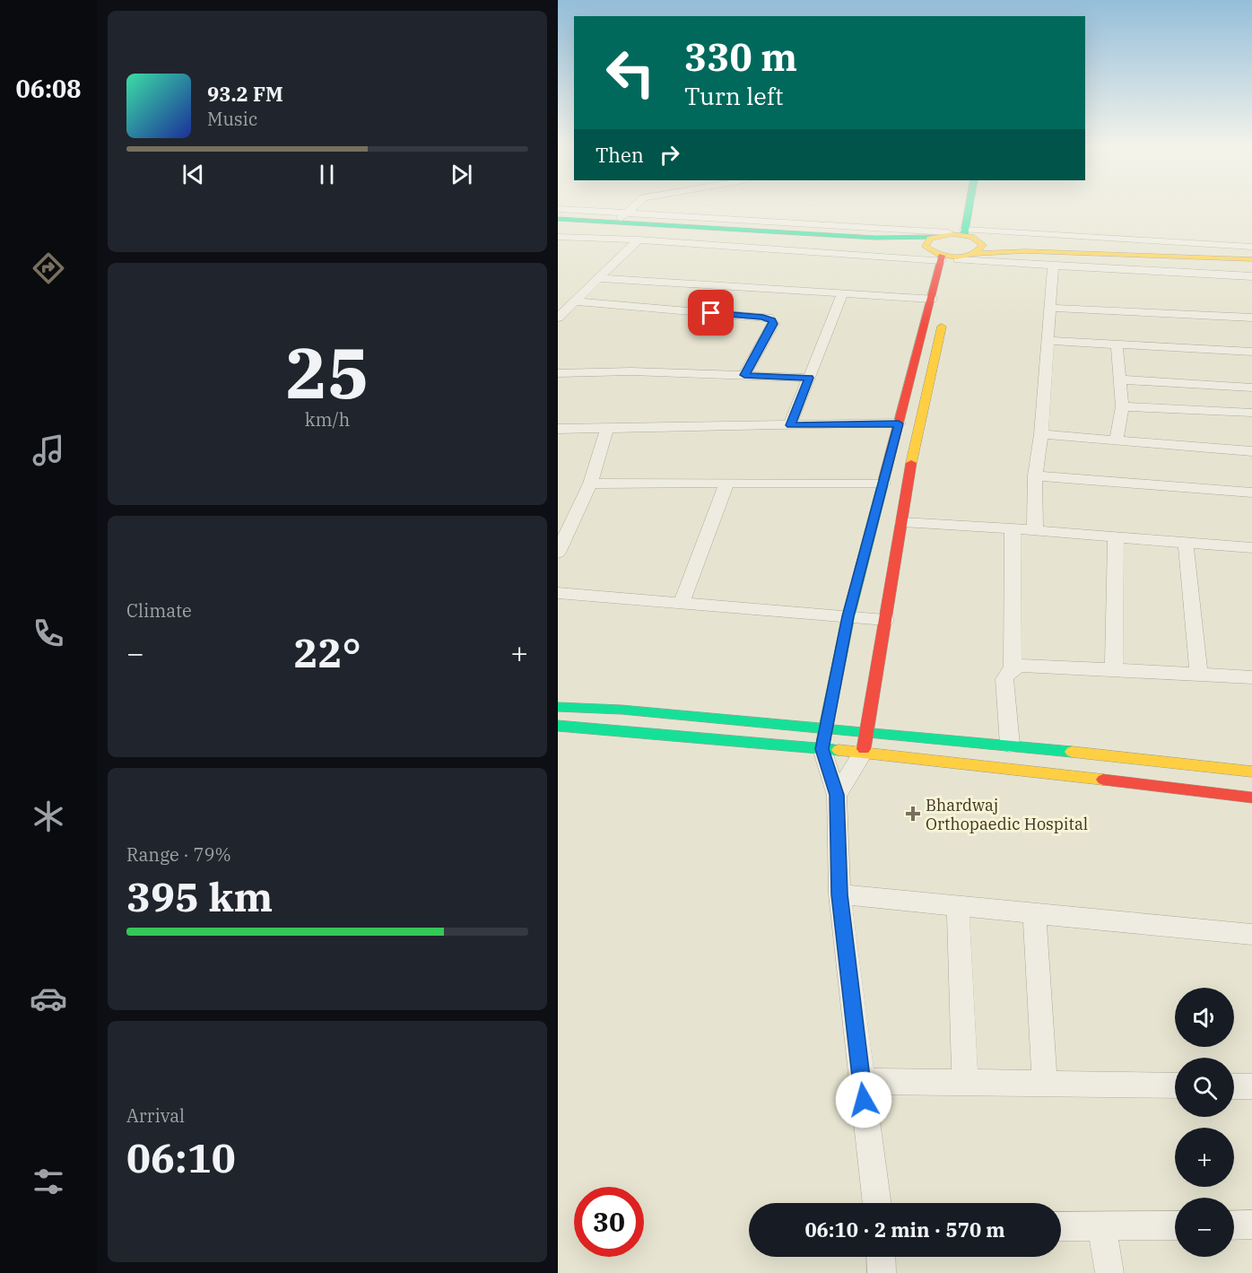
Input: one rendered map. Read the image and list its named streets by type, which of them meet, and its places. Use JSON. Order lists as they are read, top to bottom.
{
  "places": {
    "health": ["Bhardwaj Orthopaedic Hospital"]
  },
  "page": {
    "tabs": "06:08",
    "turn": ["330 m", "Turn left"],
    "song": ["93.2 FM", "Music"],
    "then": "Then",
    "tile": [
      ["25", "km/h"],
      "Climate",
      ["Range · 79%", "395 km"],
      ["Arrival", "06:10"]
    ],
    "heat": ["−", "22°", "+"],
    "map_buttons": ["+", "−"],
    "limit": "30",
    "trip": "06:10 · 2 min · 570 m"
  }
}
